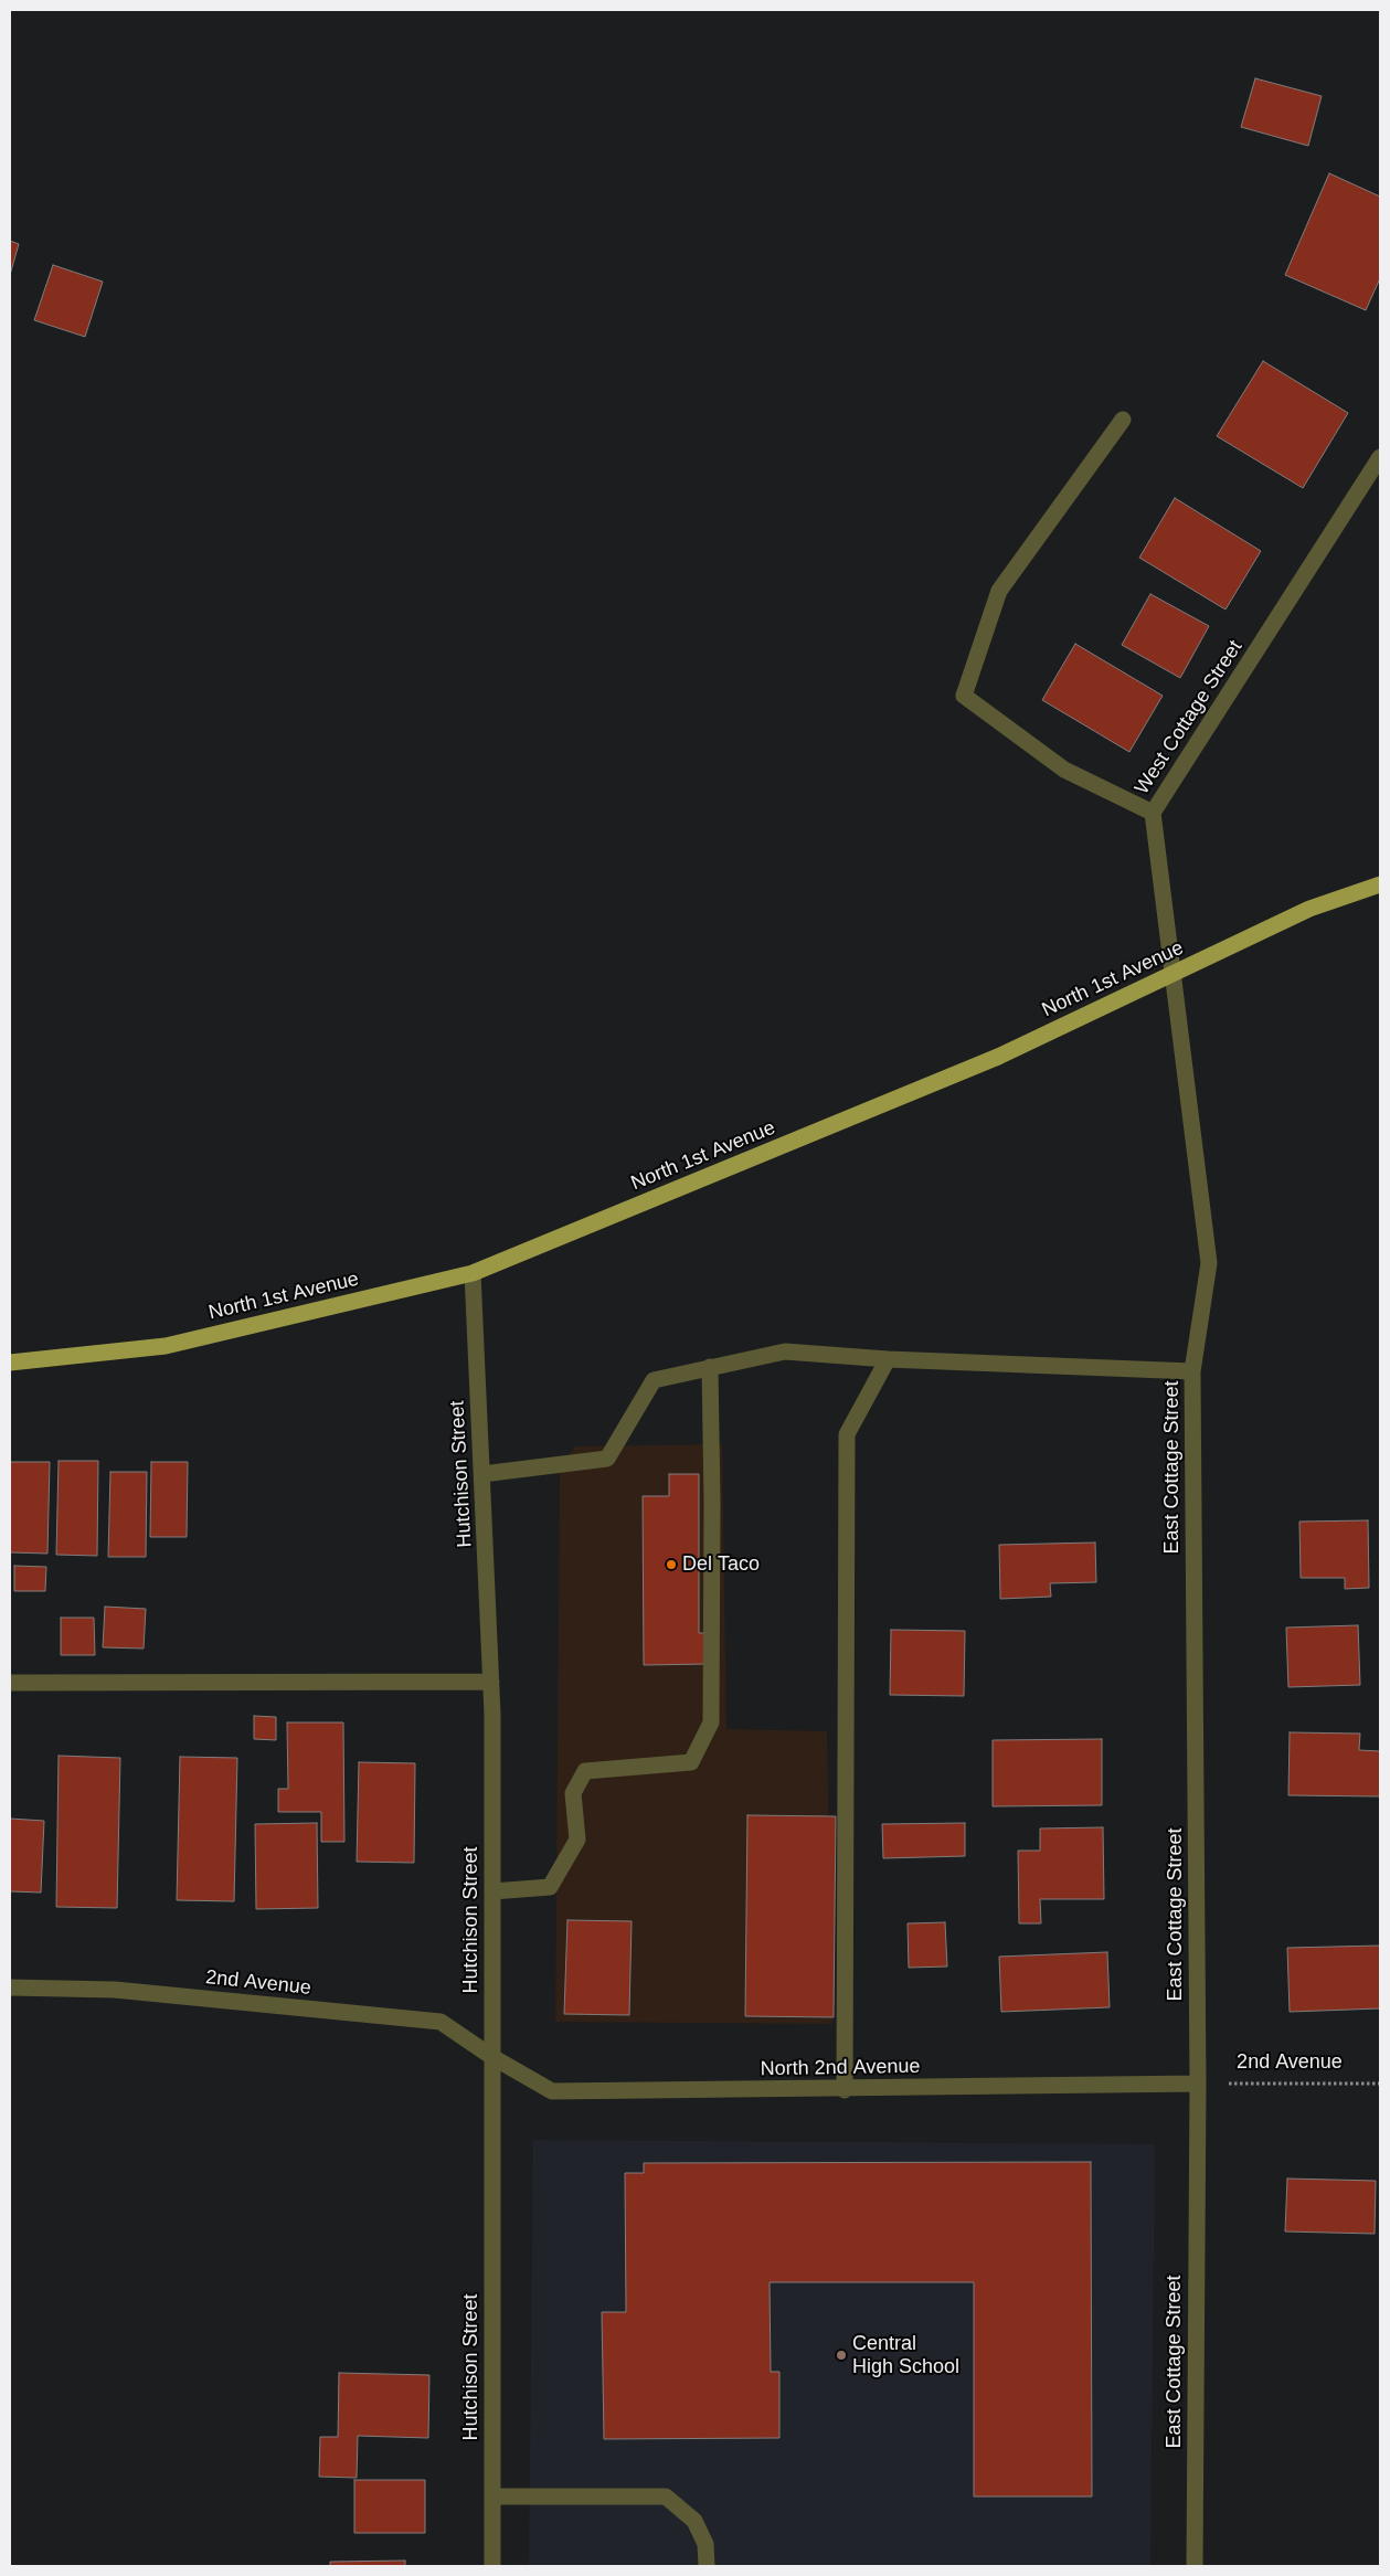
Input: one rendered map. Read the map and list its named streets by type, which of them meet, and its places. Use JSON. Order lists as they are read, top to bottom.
{
  "streets": {
    "main road": ["North 1st Avenue"],
    "street": [
      "West Cottage Street",
      "East Cottage Street",
      "Hutchison Street",
      "2nd Avenue",
      "North 2nd Avenue"
    ]
  },
  "crossings": [
    ["West Cottage Street", "East Cottage Street"],
    ["North 1st Avenue", "Hutchison Street"],
    ["East Cottage Street", "2nd Avenue"],
    ["East Cottage Street", "North 2nd Avenue"],
    ["Hutchison Street", "2nd Avenue"],
    ["Hutchison Street", "North 2nd Avenue"],
    ["2nd Avenue", "North 2nd Avenue"]
  ],
  "places": ["Del Taco", "Central High School"]
}
